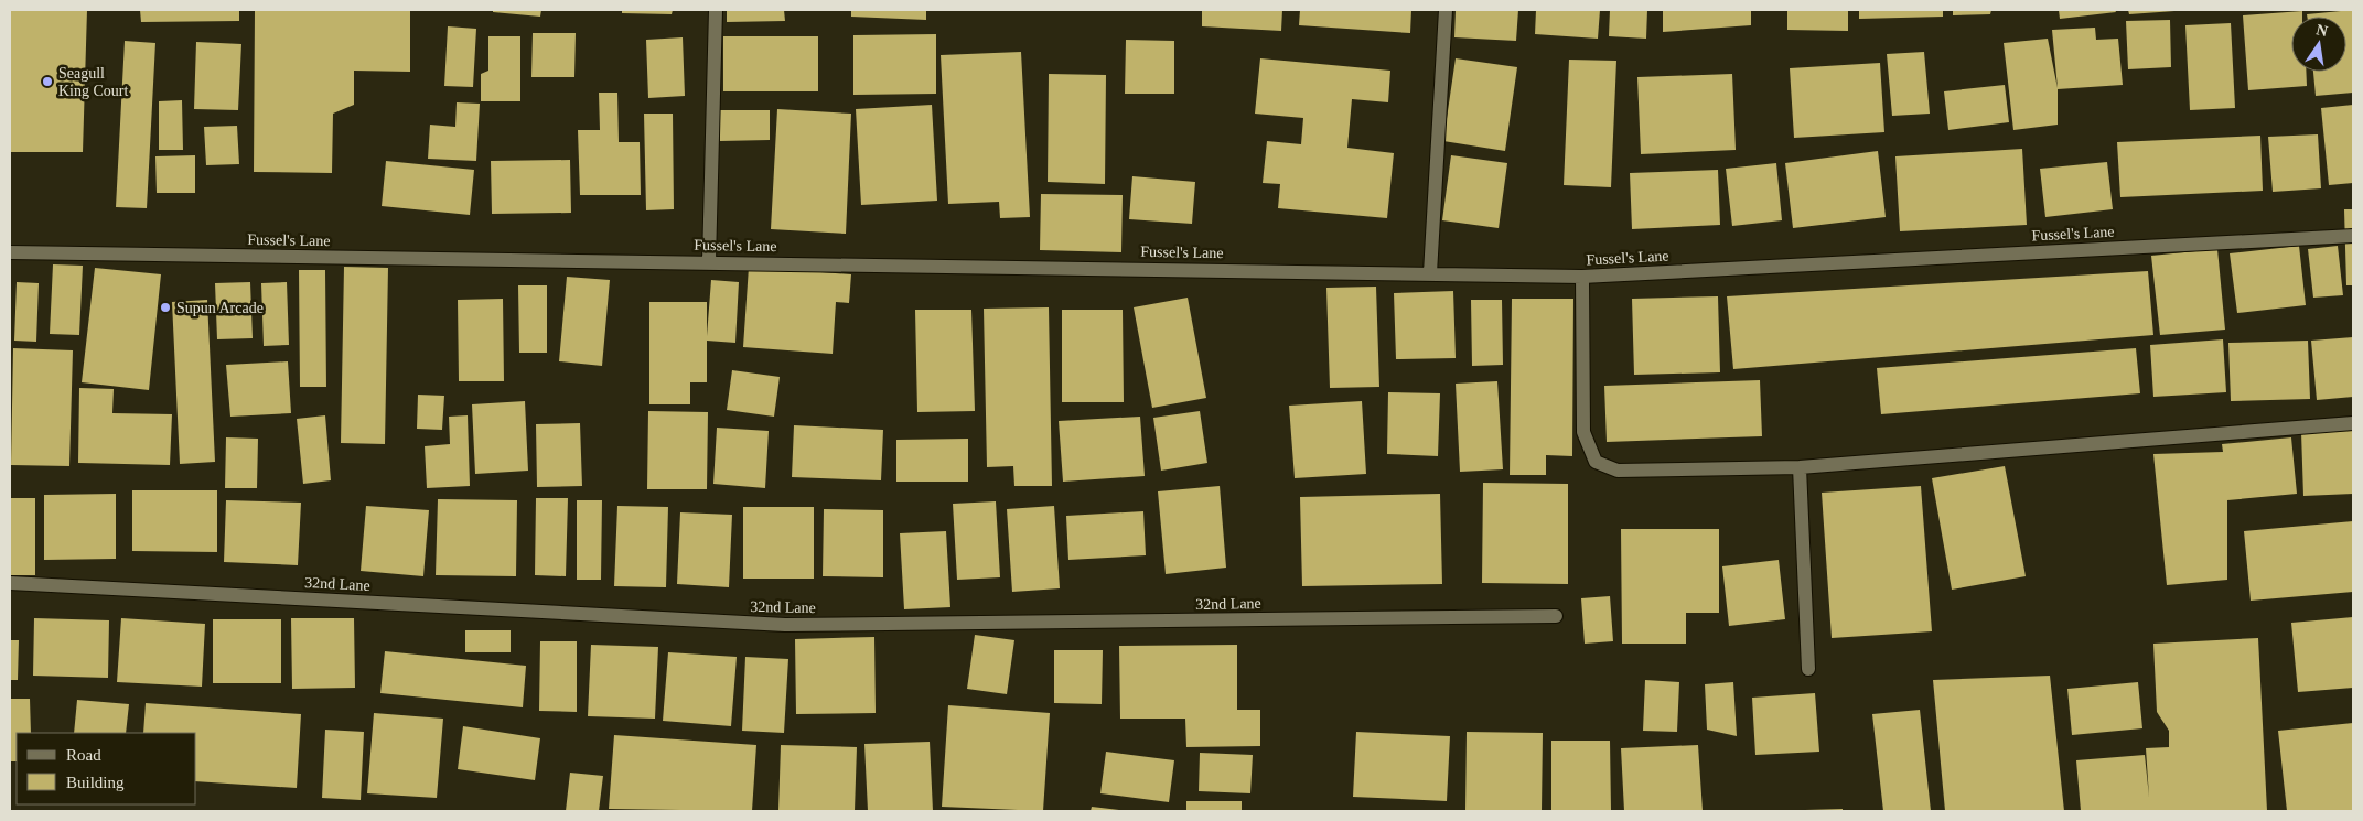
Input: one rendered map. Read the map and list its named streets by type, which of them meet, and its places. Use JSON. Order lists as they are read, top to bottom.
{
  "streets": {
    "street": ["Fussel's Lane", "32nd Lane"]
  },
  "places": ["Seagull King Court", "Supun Arcade"],
  "legend": ["Road", "Building"],
  "north": "top"
}
